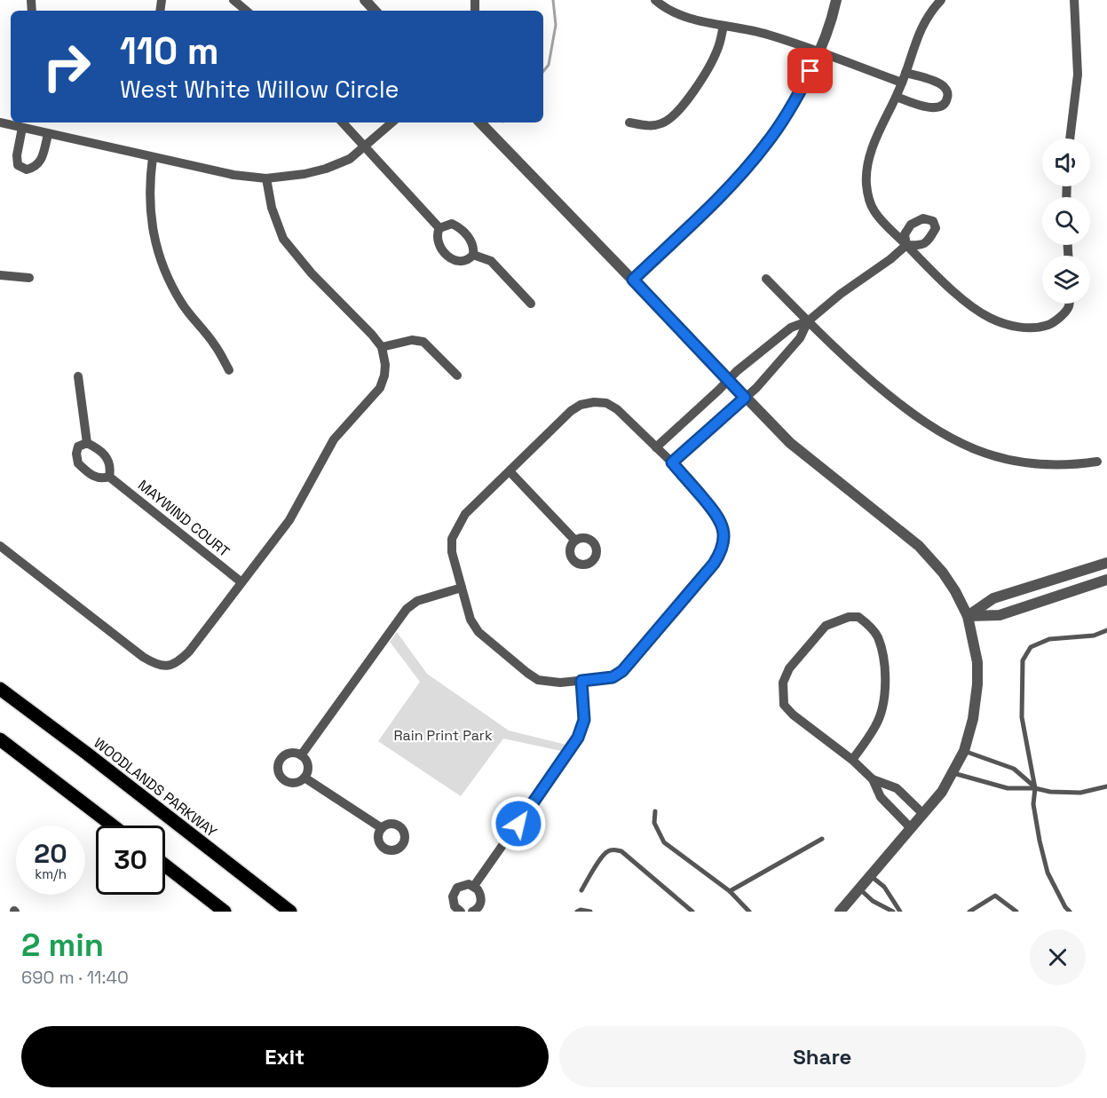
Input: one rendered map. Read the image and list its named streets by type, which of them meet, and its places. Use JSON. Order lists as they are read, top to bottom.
{
  "streets": {
    "main road": ["WOODLANDS PARKWAY"],
    "street": ["MAYWIND COURT"]
  },
  "parks": ["Rain Print Park"],
  "page": {
    "turn": ["110 m", "West White Willow Circle"],
    "speed": "20 km/h",
    "limit": "30",
    "heading": ["2 min", "690 m · 11:40"],
    "buttons": ["Exit", "Share"]
  }
}
